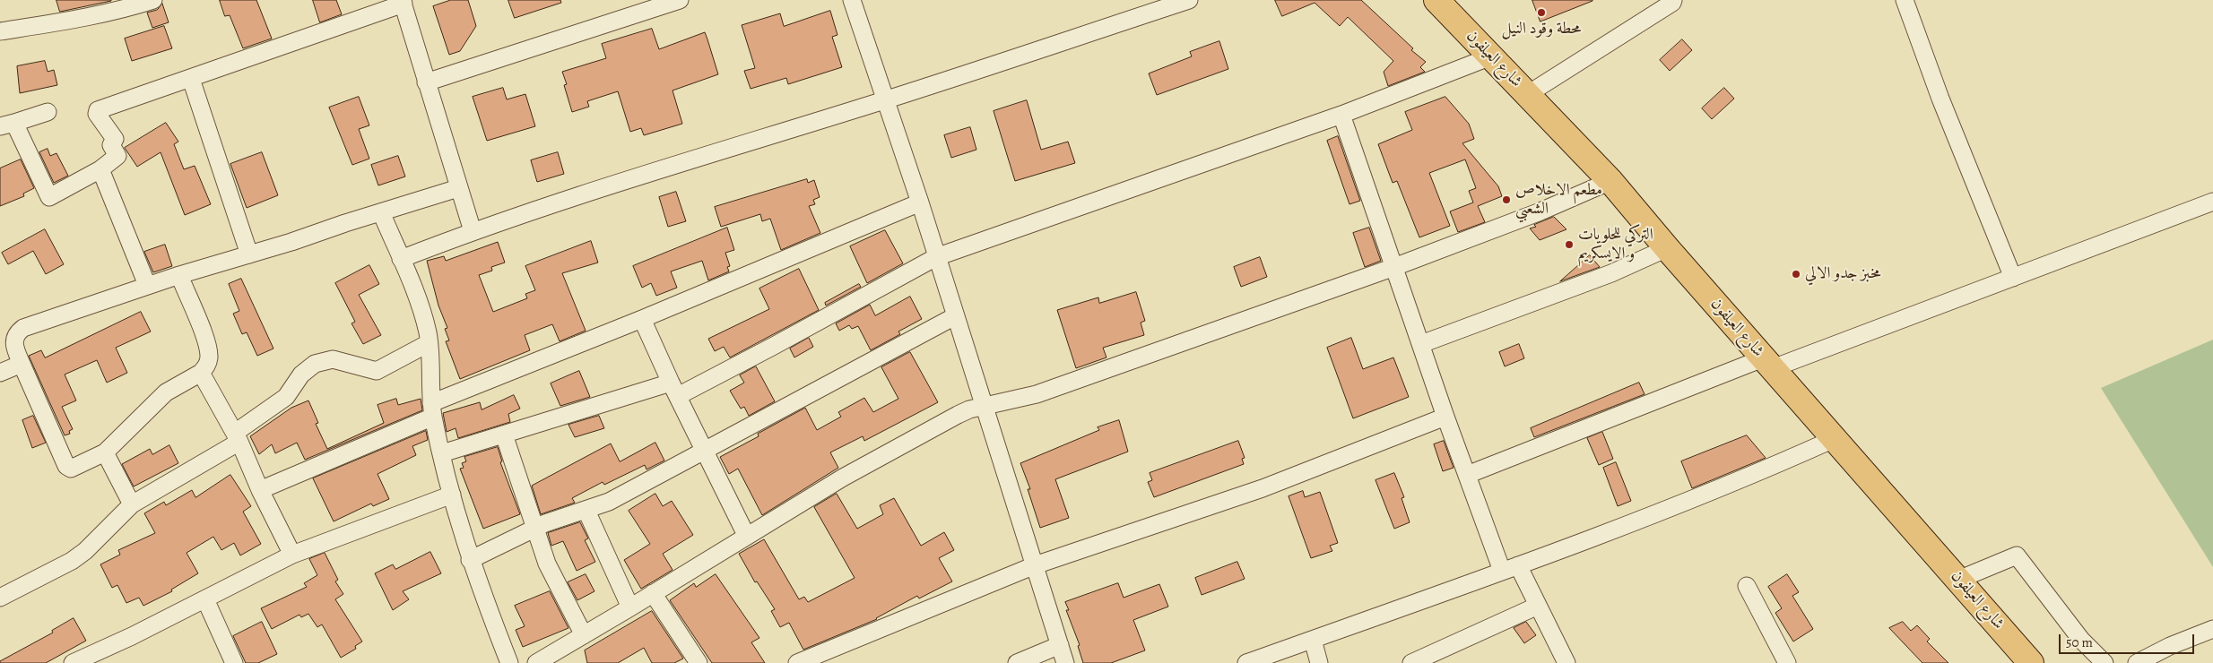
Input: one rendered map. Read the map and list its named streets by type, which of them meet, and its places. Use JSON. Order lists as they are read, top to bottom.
{
  "streets": {
    "highway": ["شارع العيلفون"]
  },
  "places": [
    "محطة وقود النيل",
    "مطعم الاخلاص الشعبي",
    "التركي للحلويات و الايسكريم",
    "مخبز جدو الالي"
  ],
  "scale_bar": "50 m"
}
